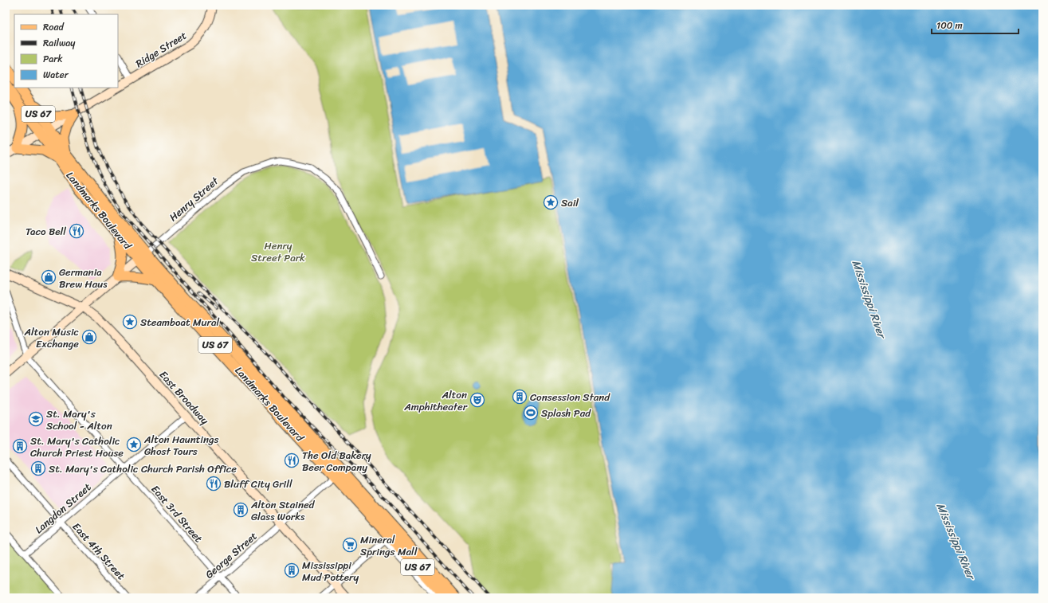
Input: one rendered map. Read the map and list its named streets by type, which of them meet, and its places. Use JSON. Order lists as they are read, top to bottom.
{
  "streets": {
    "highway": ["US 67", "Landmarks Boulevard"],
    "street": [
      "Ridge Street",
      "Henry Street",
      "East Broadway",
      "Langdon Street",
      "East 3rd Street",
      "East 4th Street",
      "George Street"
    ]
  },
  "crossings": [
    ["Ridge Street", "Landmarks Boulevard"],
    ["Henry Street", "Landmarks Boulevard"],
    ["Henry Street", "East Broadway"],
    ["Henry Street", "East 3rd Street"],
    ["Landmarks Boulevard", "George Street"],
    ["East Broadway", "Langdon Street"],
    ["East Broadway", "George Street"],
    ["Langdon Street", "East 3rd Street"],
    ["Langdon Street", "East 4th Street"],
    ["East 3rd Street", "George Street"]
  ],
  "water": ["Mississippi River"],
  "parks": ["Henry Street Park"],
  "places": {
    "place": ["Sail", "Steamboat Mural", "Alton Hauntings Ghost Tours"],
    "restaurant": ["Taco Bell", "The Old Bakery Beer Company", "Bluff City Grill"],
    "shop": ["Germania Brew Haus", "Alton Music Exchange"],
    "building": [
      "Consession Stand",
      "St. Mary's Catholic Church Priest House",
      "St. Mary's Catholic Church Parish Office",
      "Alton Stained Glass Works",
      "Mississippi Mud Pottery"
    ],
    "theatre": ["Alton Amphitheater"],
    "sports": ["Splash Pad"],
    "school or university": ["St. Mary's School - Alton"],
    "supermarket": ["Mineral Springs Mall"]
  },
  "legend": [
    "Road",
    "Railway",
    "Park",
    "Water"
  ],
  "scale_bar": "100 m"
}
